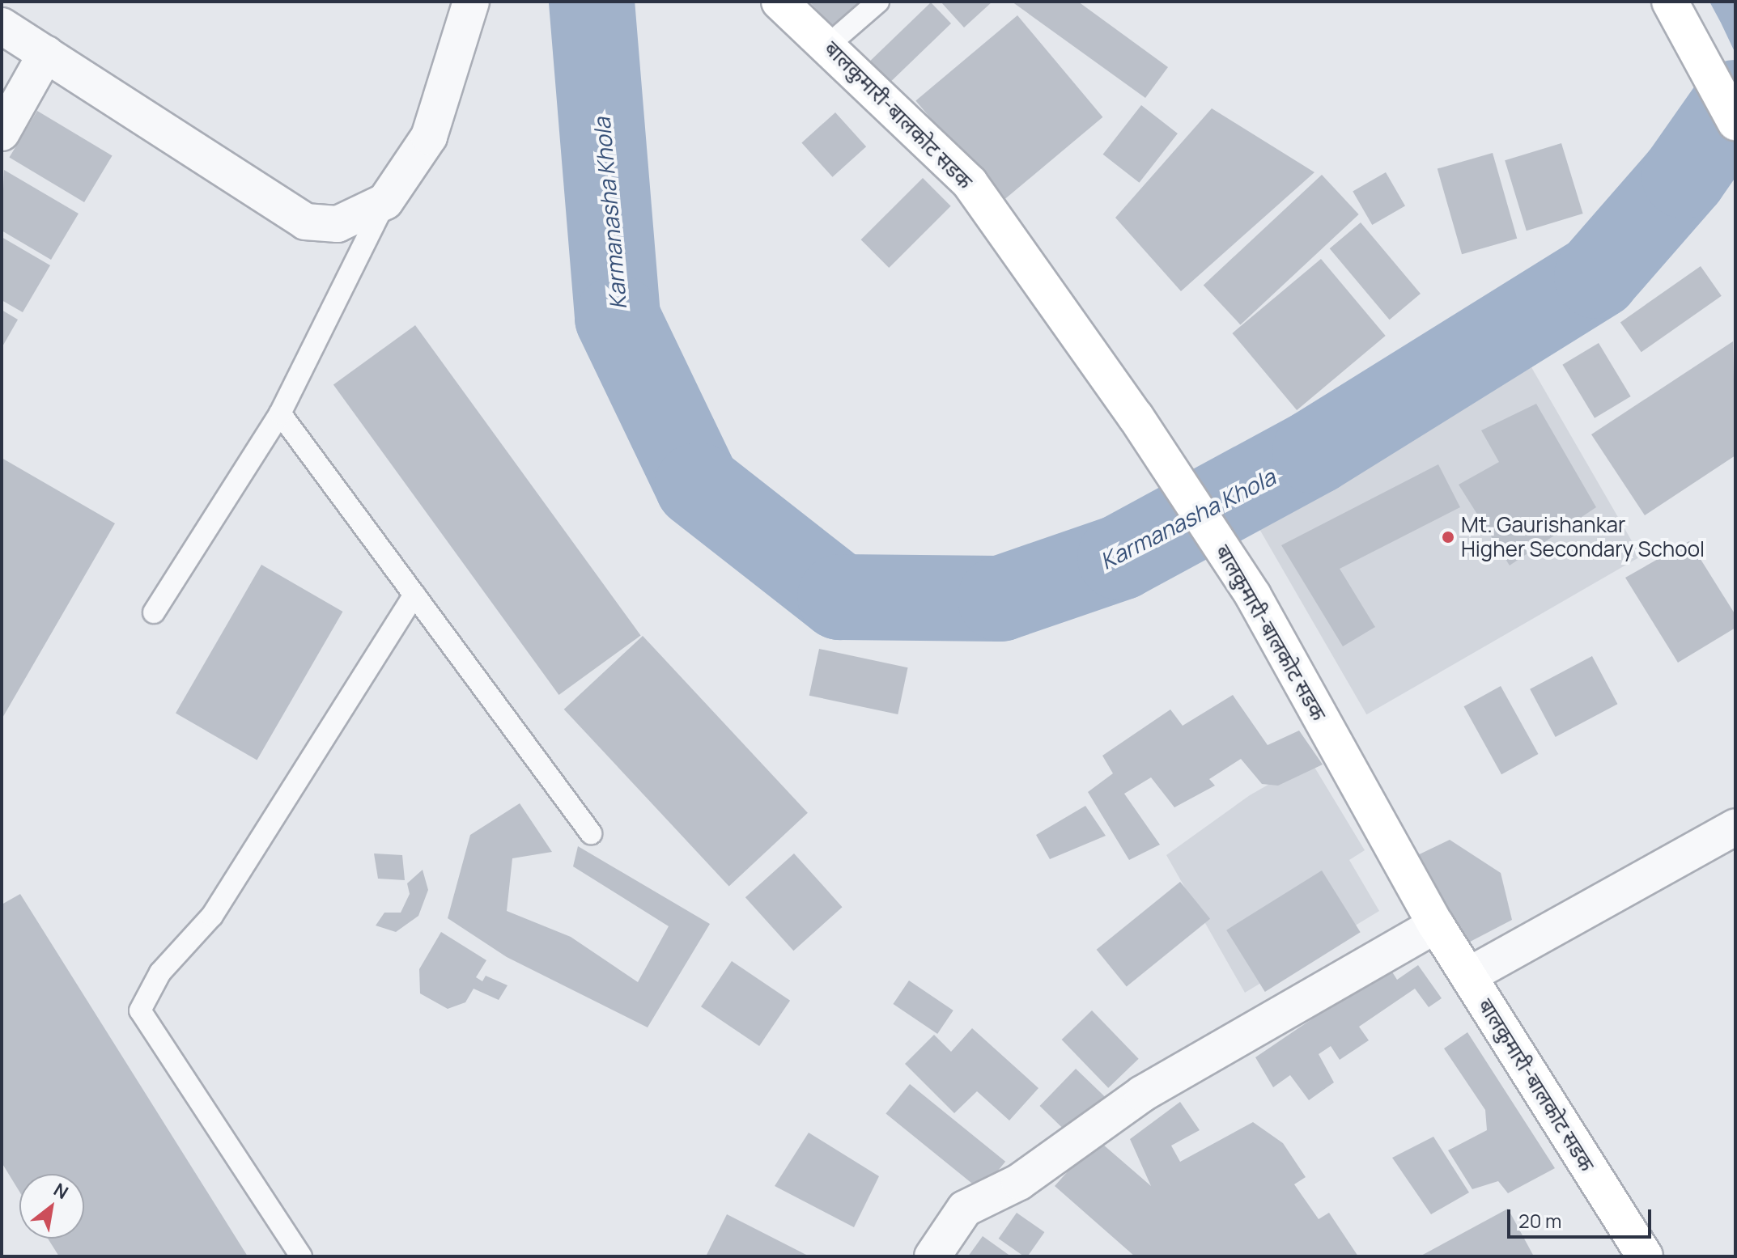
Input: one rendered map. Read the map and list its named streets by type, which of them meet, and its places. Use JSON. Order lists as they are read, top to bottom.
{
  "streets": {
    "street": ["बालकुमारी-बालकोट सडक"]
  },
  "water": ["Karmanasha Khola"],
  "places": ["Mt. Gaurishankar Higher Secondary School"],
  "scale_bar": "20 m",
  "north": "top right"
}
